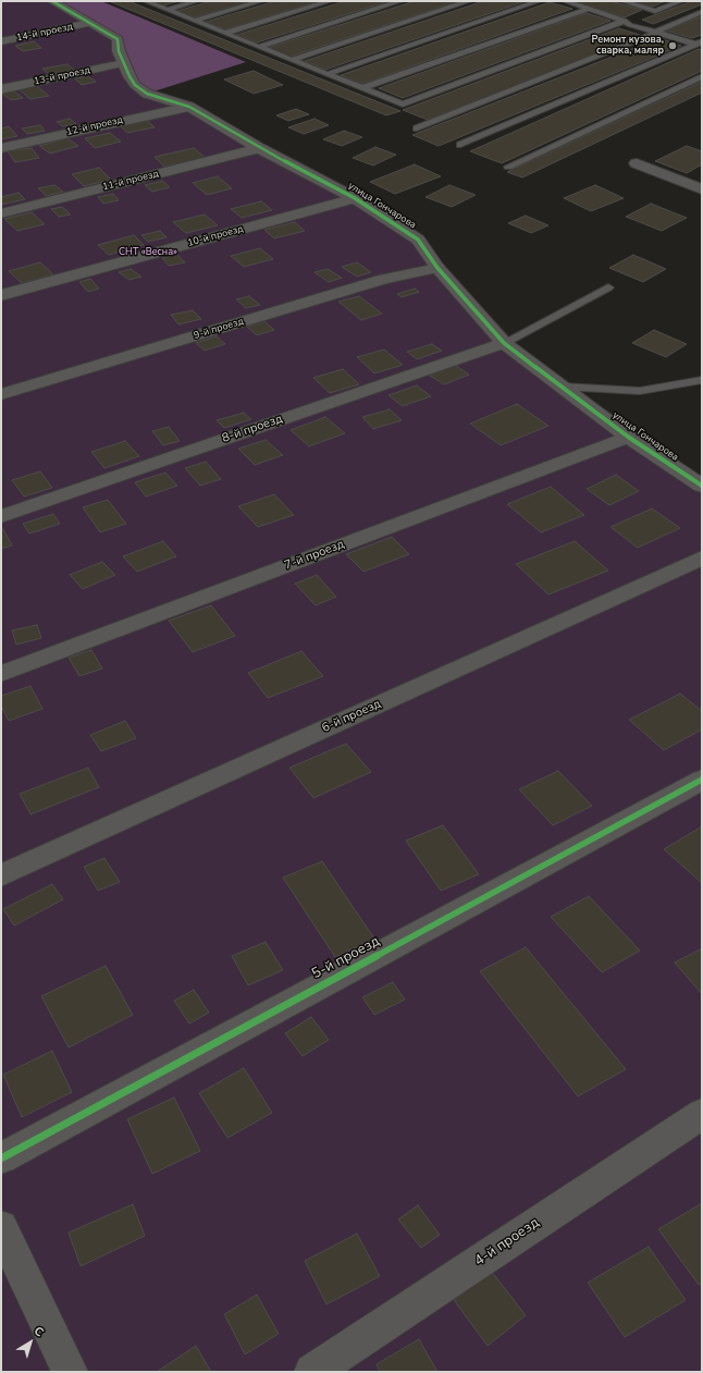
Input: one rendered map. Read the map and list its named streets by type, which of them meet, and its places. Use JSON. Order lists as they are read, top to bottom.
{
  "streets": {
    "street": [
      "14-й проезд",
      "13-й проезд",
      "12-й проезд",
      "11-й проезд",
      "улица Гончарова",
      "10-й проезд",
      "9-й проезд",
      "8-й проезд",
      "7-й проезд",
      "6-й проезд",
      "5-й проезд",
      "4-й проезд"
    ]
  },
  "crossings": [
    ["14-й проезд", "улица Гончарова"],
    ["13-й проезд", "улица Гончарова"],
    ["12-й проезд", "улица Гончарова"],
    ["11-й проезд", "улица Гончарова"],
    ["улица Гончарова", "10-й проезд"],
    ["улица Гончарова", "9-й проезд"],
    ["улица Гончарова", "8-й проезд"],
    ["улица Гончарова", "7-й проезд"]
  ],
  "parks": ["СНТ «Весна»"],
  "places": ["Ремонт кузова, сварка, маляр"],
  "north": "top right"
}
